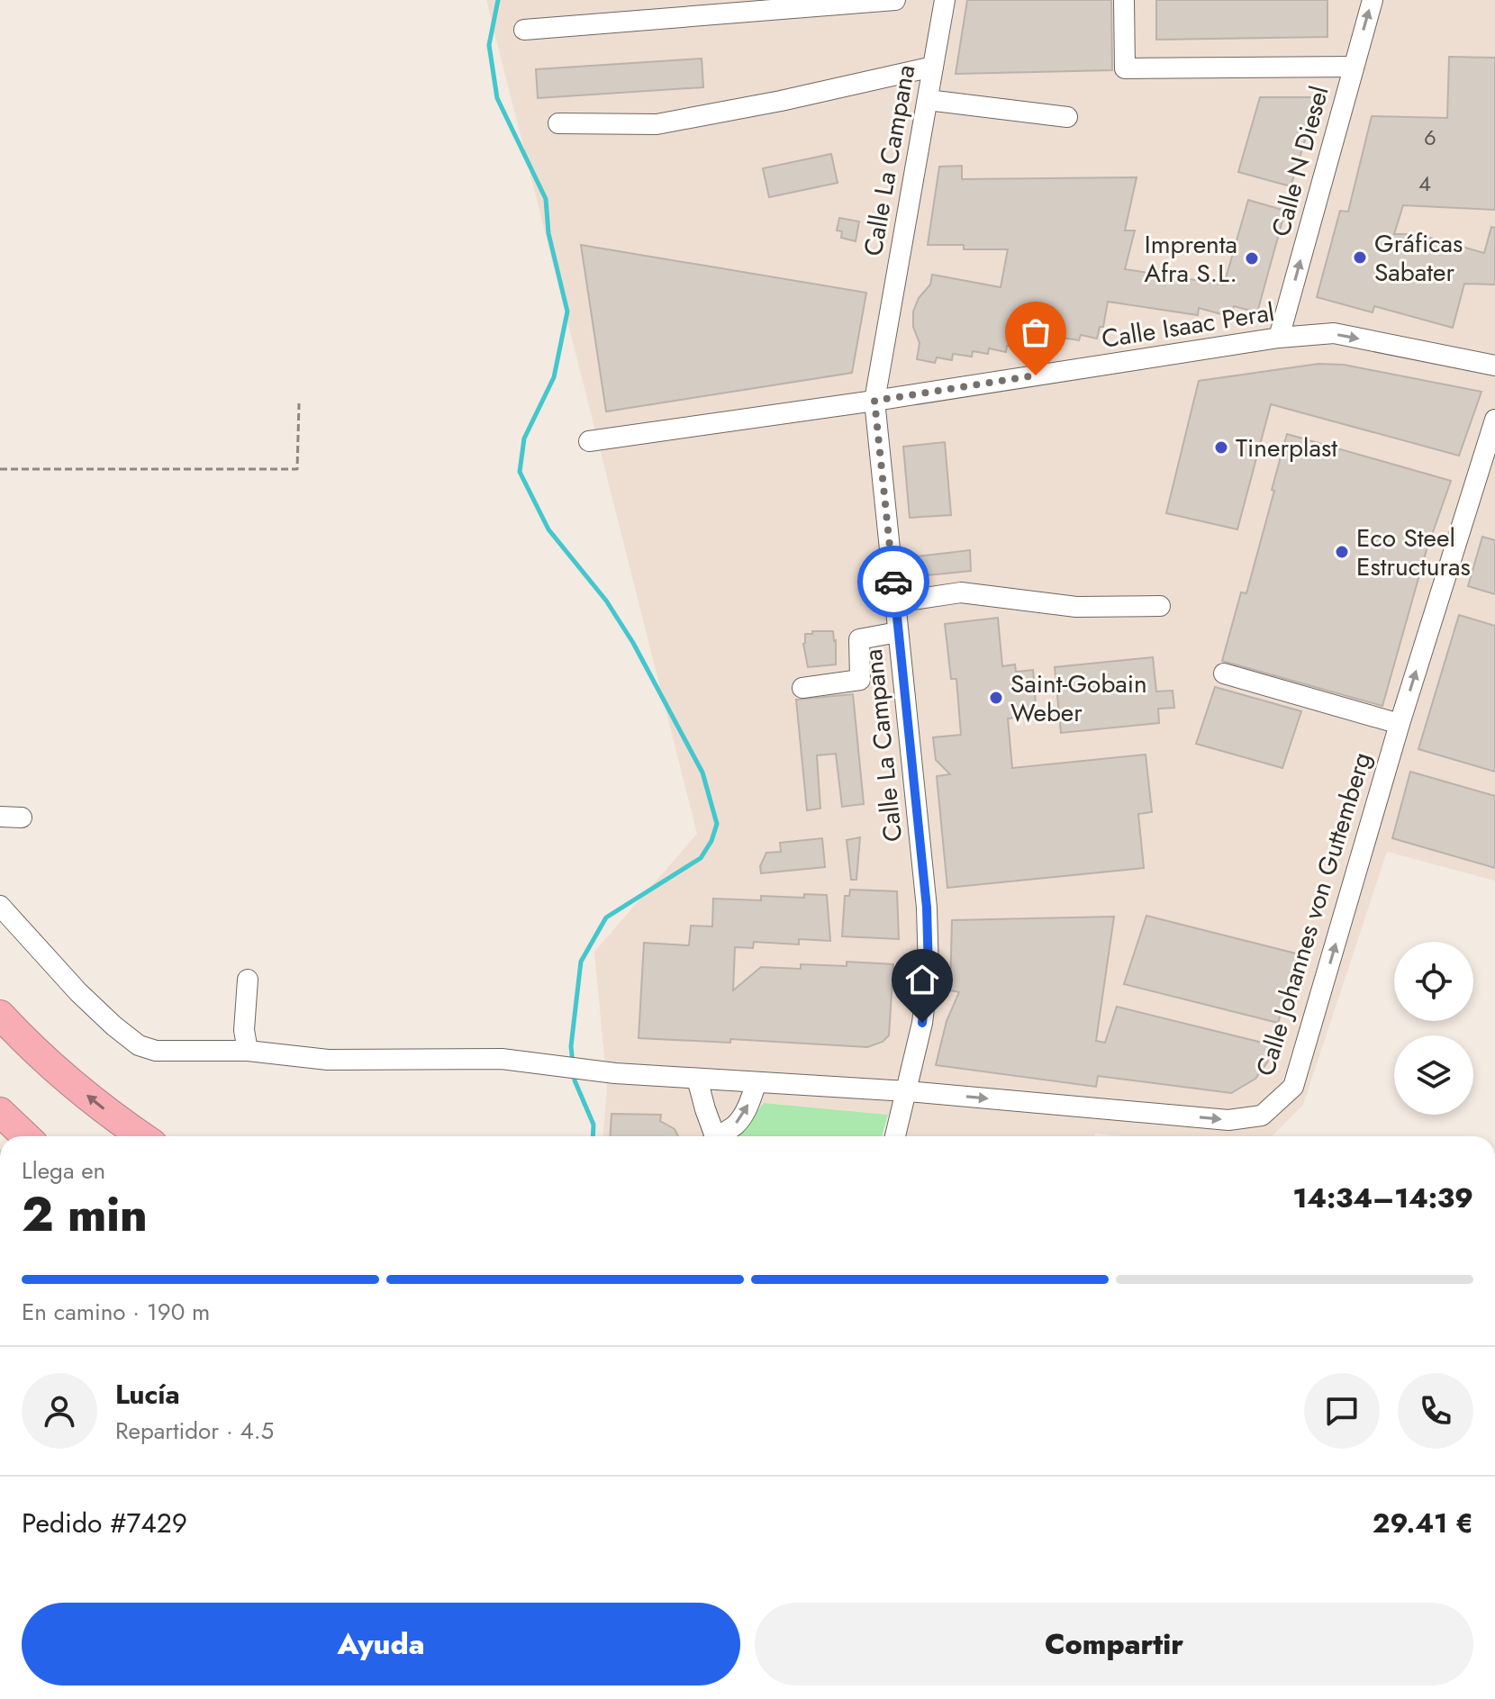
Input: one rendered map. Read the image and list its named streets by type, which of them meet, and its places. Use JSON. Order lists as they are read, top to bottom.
{
  "streets": {
    "street": [
      "Calle La Campana",
      "Calle N Diesel",
      "Calle Isaac Peral",
      "Calle Johannes von Guttemberg"
    ]
  },
  "crossings": [
    ["Calle La Campana", "Calle Isaac Peral"],
    ["Calle La Campana", "Calle Johannes von Guttemberg"],
    ["Calle N Diesel", "Calle Isaac Peral"]
  ],
  "one_way": ["Calle N Diesel", "Calle Johannes von Guttemberg"],
  "places": [
    "Gráficas Sabater",
    "Imprenta Afra S.L.",
    "Tinerplast",
    "Eco Steel Estructuras",
    "Saint-Gobain Weber"
  ],
  "house_numbers": ["6", "4"],
  "page": {
    "heading": ["2 min", "Llega en", "14:34–14:39"],
    "panel": [
      "Lucía",
      "Repartidor · 4.5",
      "Pedido #7429",
      "29.41 €"
    ],
    "bar": "En camino · 190 m",
    "buttons": ["Ayuda", "Compartir"]
  }
}
